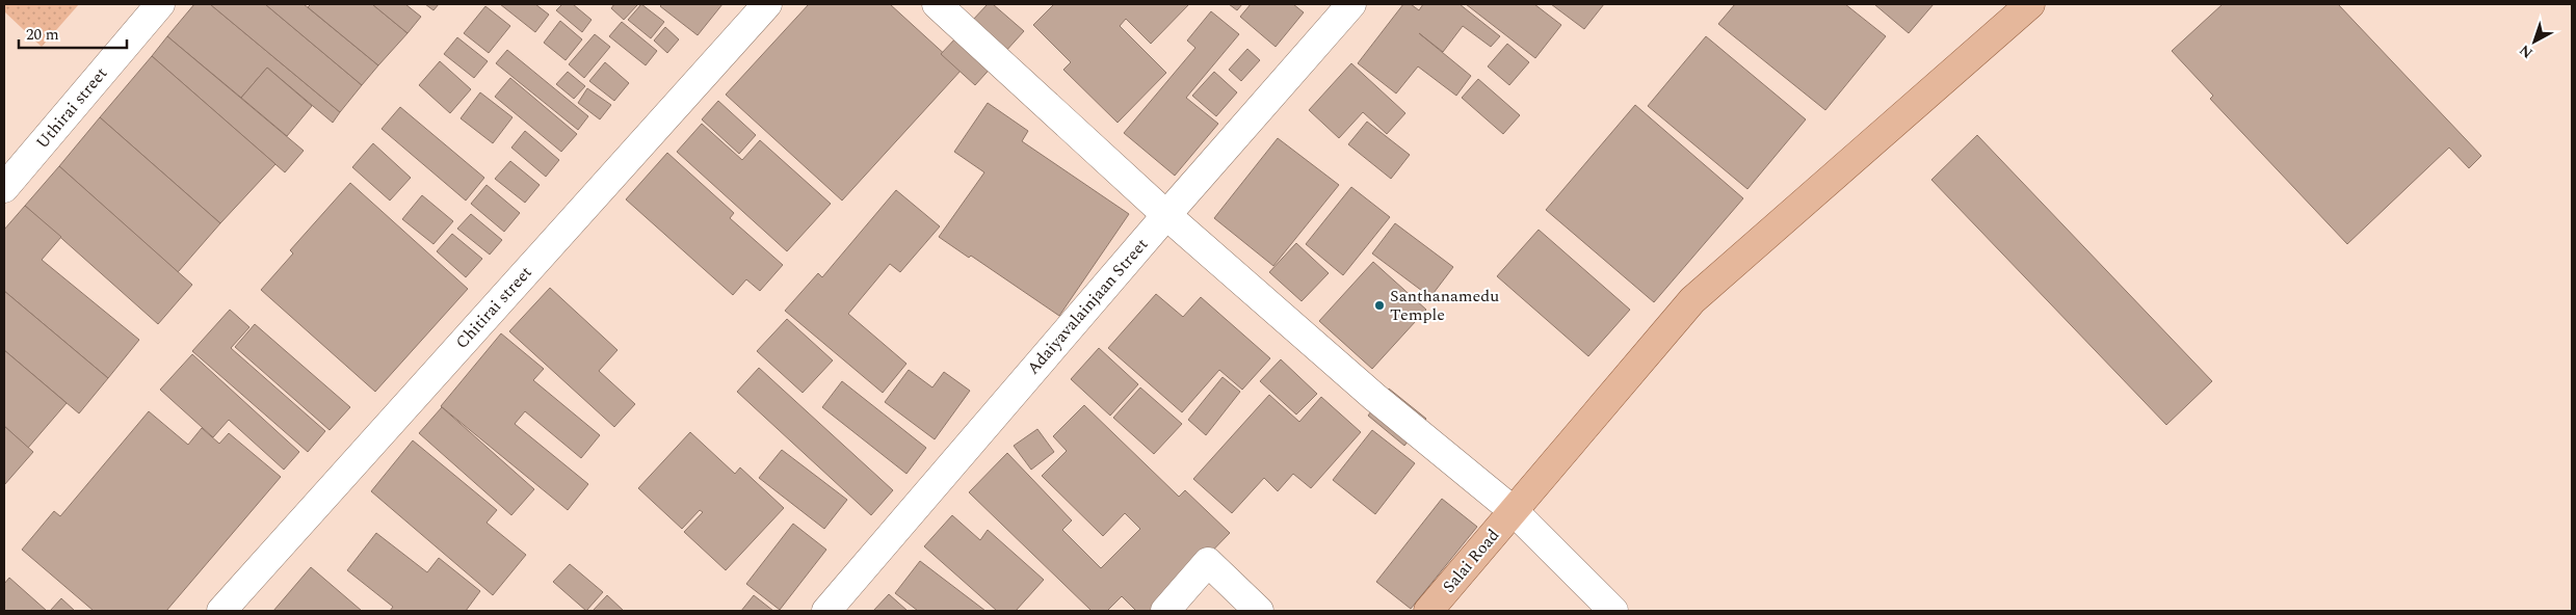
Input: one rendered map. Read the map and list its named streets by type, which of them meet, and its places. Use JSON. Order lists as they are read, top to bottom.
{
  "streets": {
    "main road": ["Salai Road"],
    "street": ["Uthirai street", "Adaiyavalainjaan Street", "Chitirai street"]
  },
  "places": ["Santhanamedu Temple"],
  "scale_bar": "20 m",
  "north": "bottom left"
}
